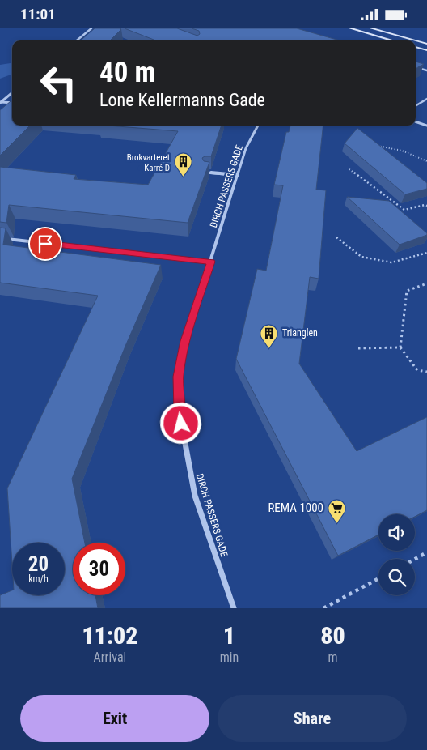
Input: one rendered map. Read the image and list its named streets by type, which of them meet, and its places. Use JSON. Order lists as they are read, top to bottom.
{
  "streets": {
    "street": ["DIRCH PASSERS GADE"]
  },
  "places": {
    "building": ["Brokvarteret - Karré D", "Trianglen"],
    "supermarket": ["REMA 1000"]
  },
  "page": {
    "status": "11:01",
    "turn": ["40 m", "Lone Kellermanns Gade"],
    "speed": "20 km/h",
    "limit": "30",
    "eta": [
      "11:02",
      "Arrival",
      "1",
      "min",
      "80",
      "m"
    ],
    "buttons": ["Exit", "Share"]
  }
}
